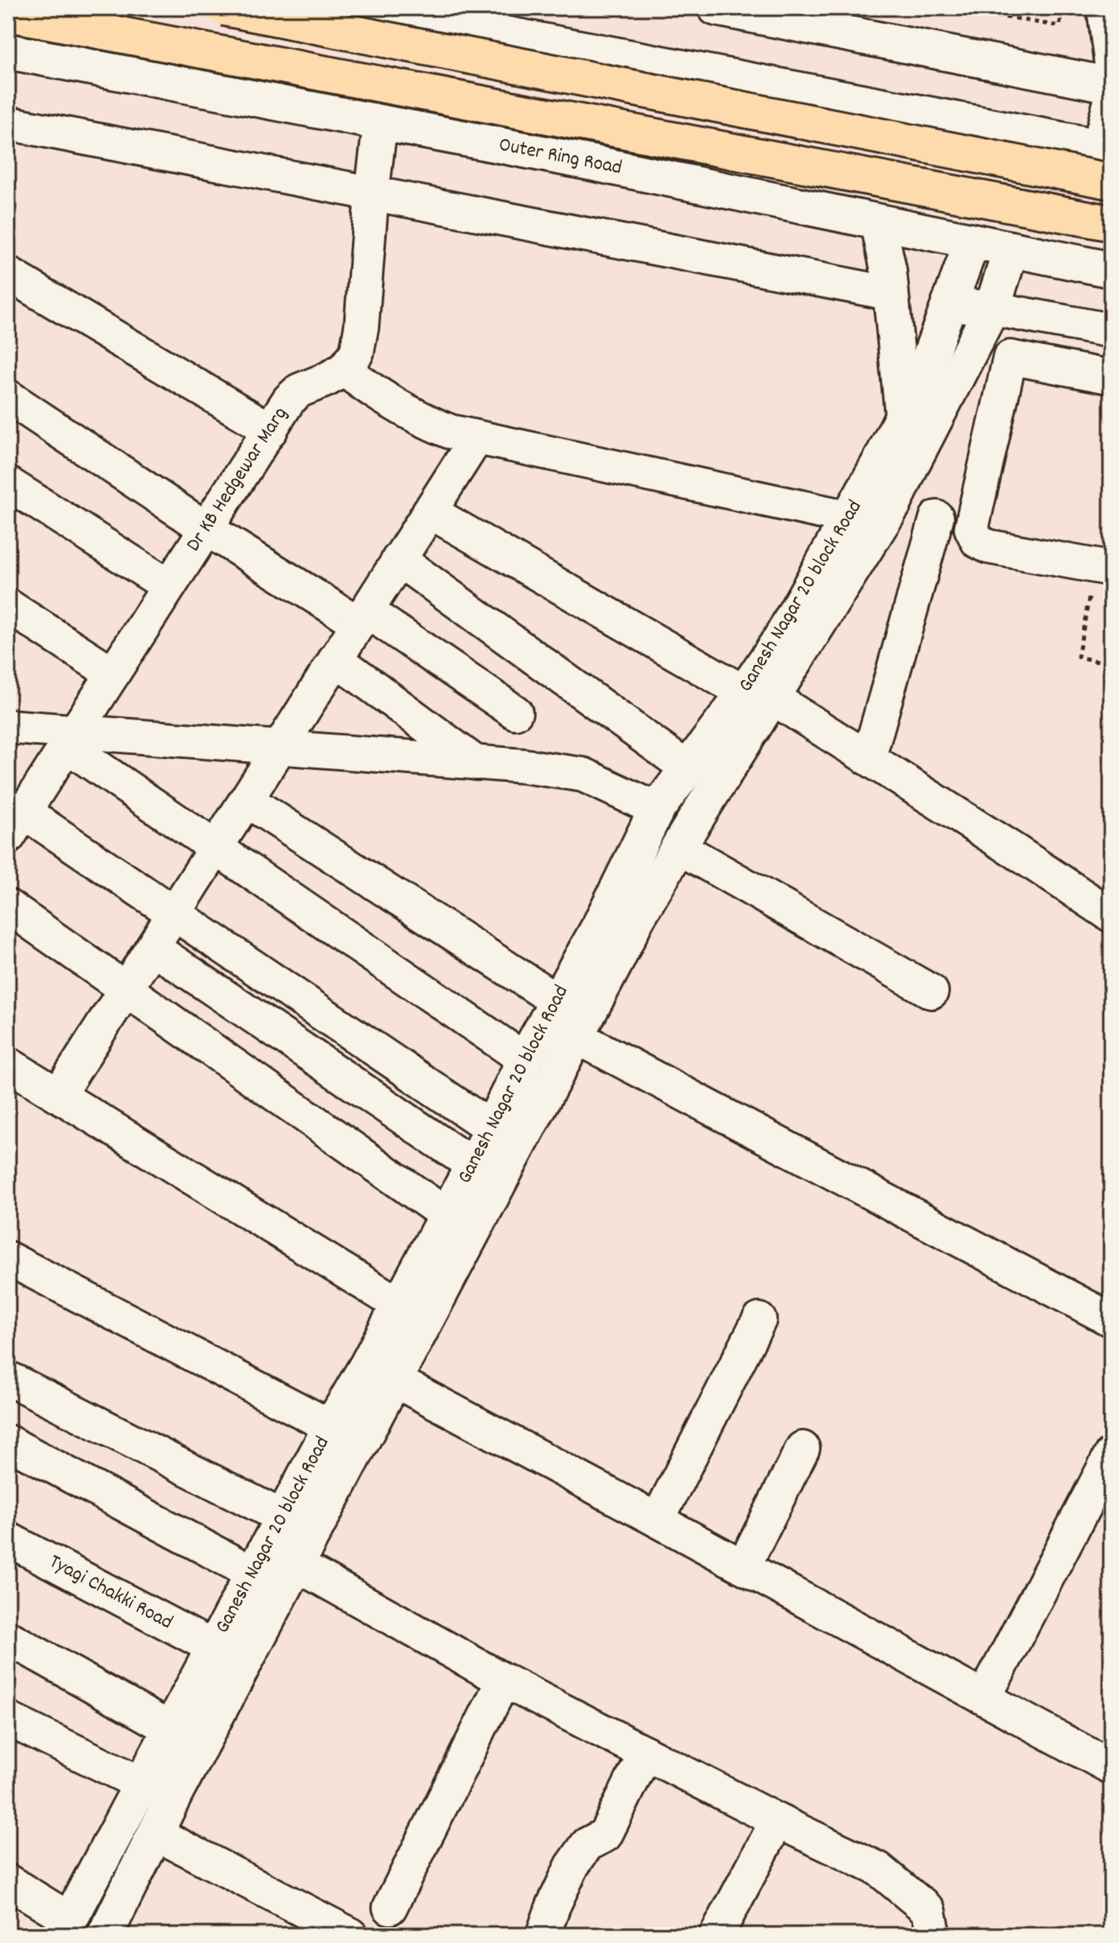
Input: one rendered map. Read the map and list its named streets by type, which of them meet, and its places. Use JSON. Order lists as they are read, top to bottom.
{
  "streets": {
    "main road": ["Outer Ring Road"],
    "street": ["Dr KB Hedgewar Marg", "Ganesh Nagar 20 block Road", "Tyagi Chakki Road"]
  },
  "crossings": [
    ["Outer Ring Road", "Ganesh Nagar 20 block Road"],
    ["Ganesh Nagar 20 block Road", "Tyagi Chakki Road"]
  ]
}
